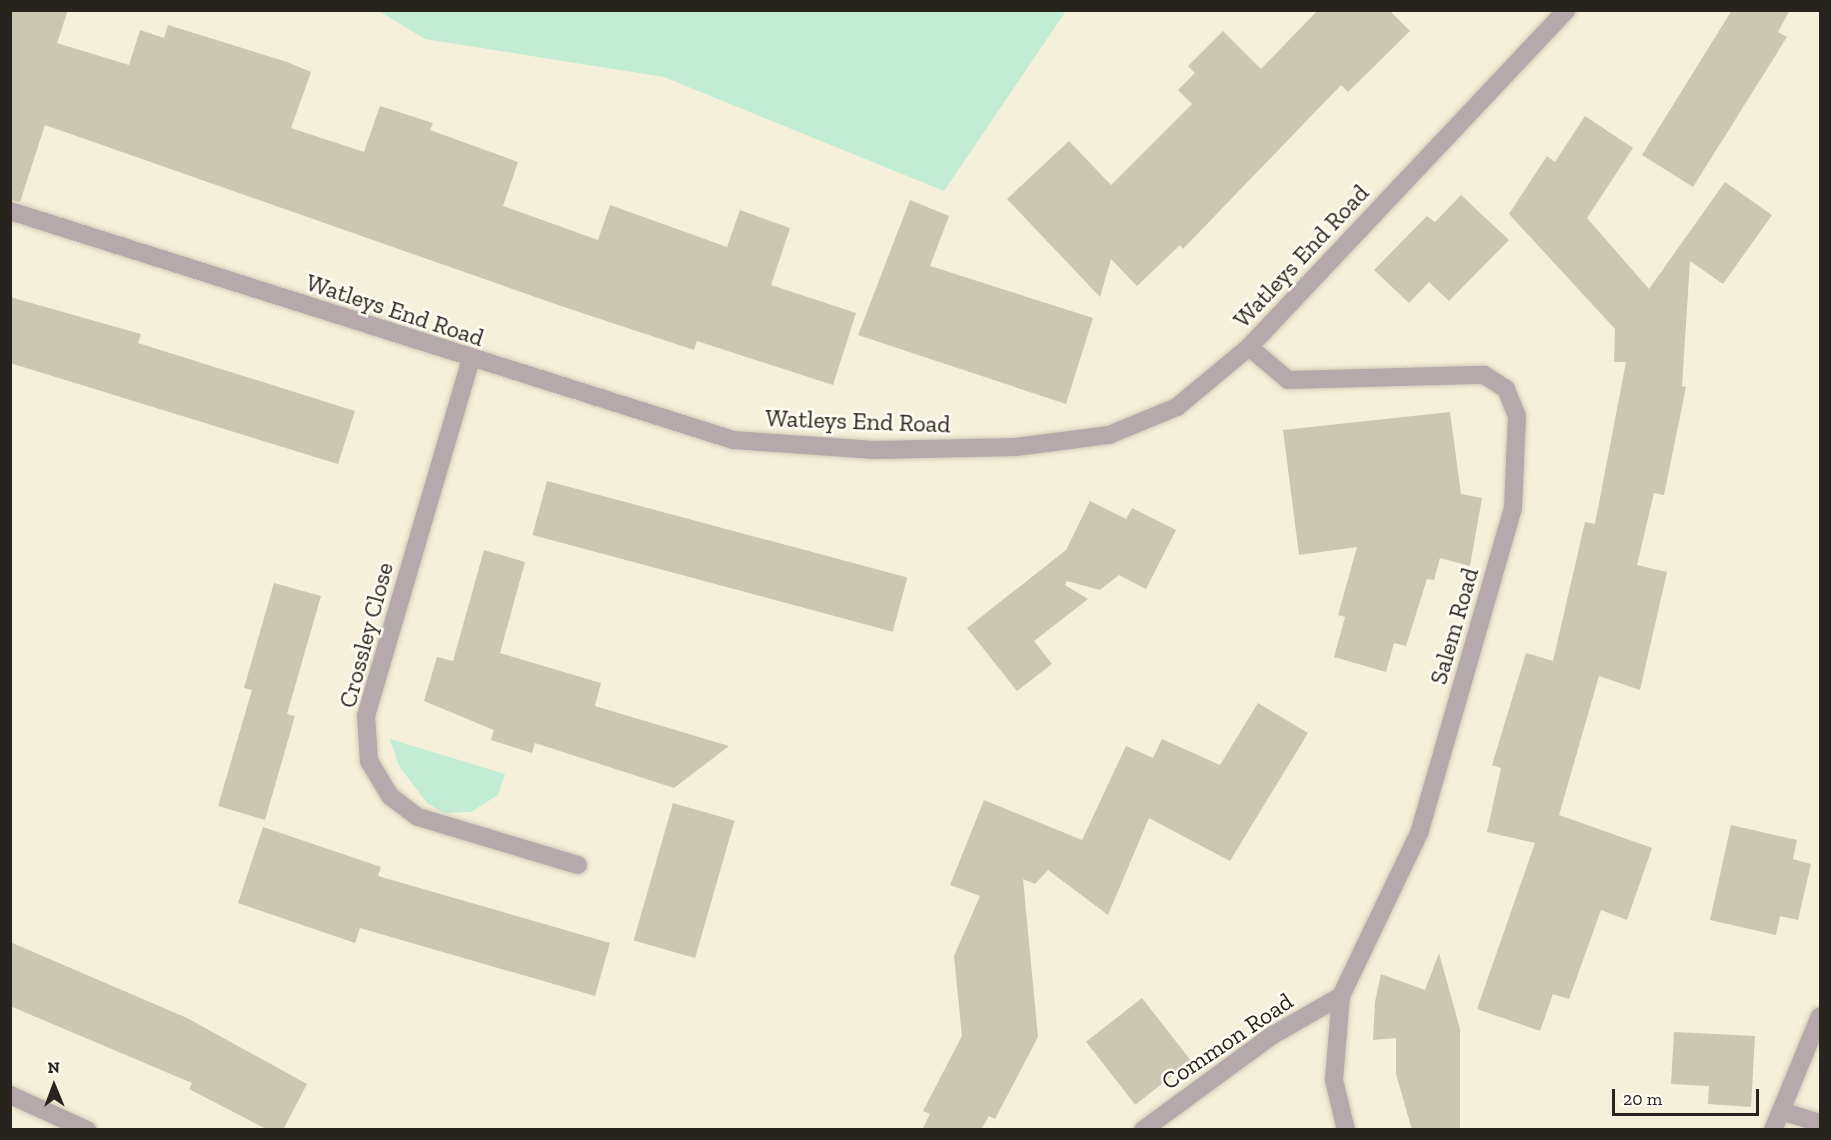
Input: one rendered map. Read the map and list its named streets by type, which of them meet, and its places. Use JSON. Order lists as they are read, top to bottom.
{
  "streets": {
    "street": [
      "Watleys End Road",
      "Salem Road",
      "Crossley Close",
      "Common Road"
    ]
  },
  "crossings": [
    ["Watleys End Road", "Salem Road"],
    ["Watleys End Road", "Crossley Close"],
    ["Salem Road", "Common Road"]
  ],
  "scale_bar": "20 m",
  "north": "top"
}
